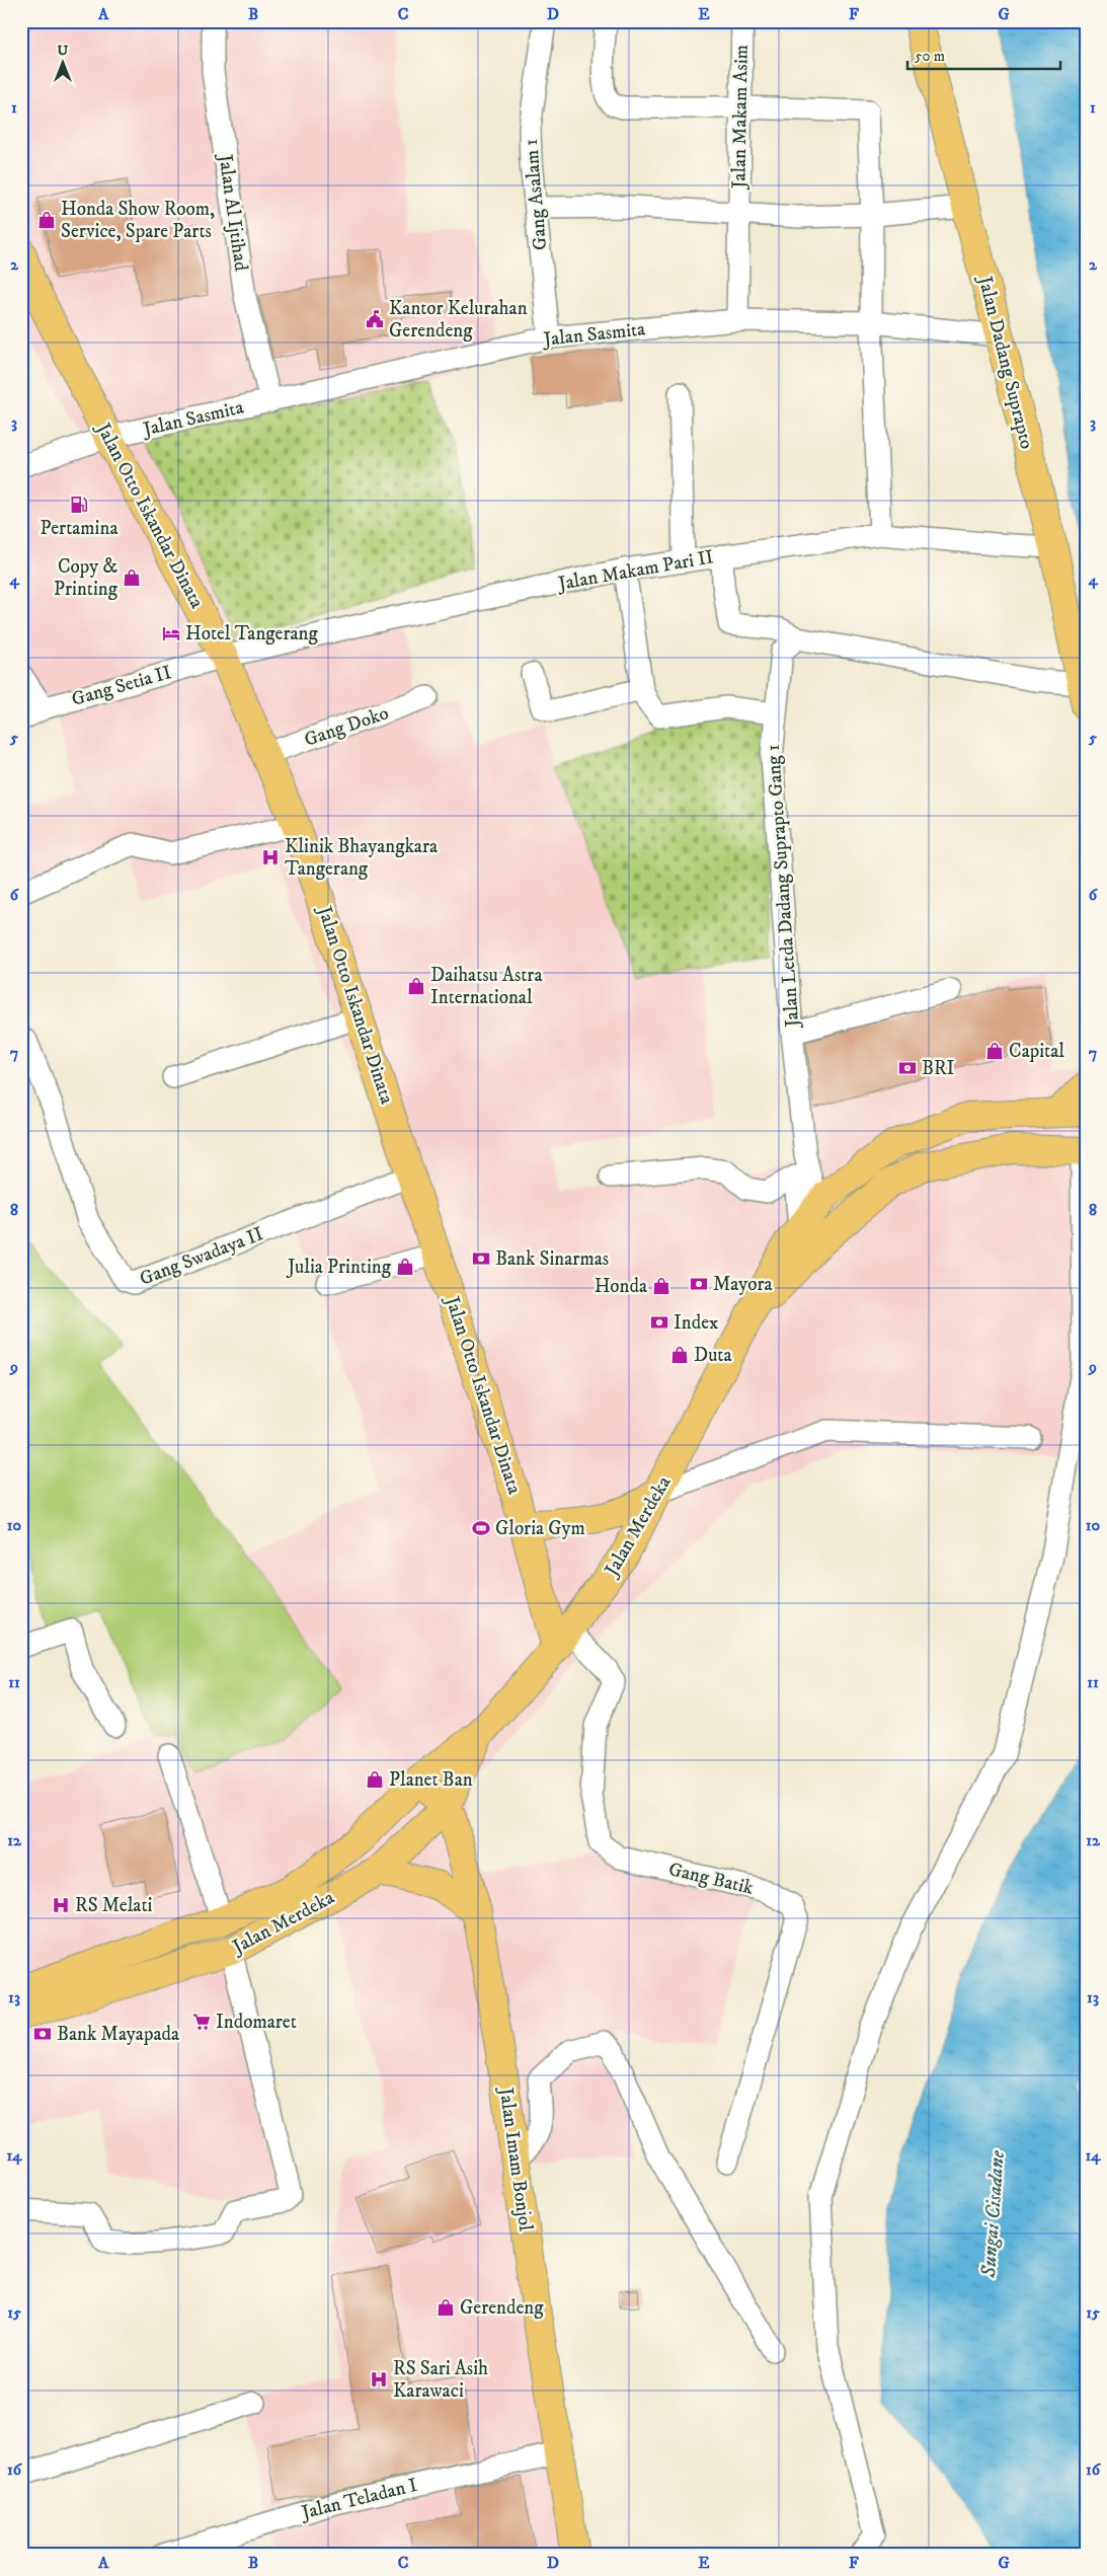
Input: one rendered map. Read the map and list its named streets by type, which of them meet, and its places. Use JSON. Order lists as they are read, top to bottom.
{
  "streets": {
    "main road": [
      "Jalan Dadang Suprapto",
      "Jalan Otto Iskandar Dinata",
      "Jalan Merdeka",
      "Jalan Imam Bonjol"
    ],
    "street": [
      "Jalan Makam Asim",
      "Gang Asalam 1",
      "Jalan Al Ijtihad",
      "Jalan Sasmita",
      "Jalan Makam Pari II",
      "Gang Setia II",
      "Gang Doko",
      "Jalan Letda Dadang Suprapto Gang 1",
      "Gang Swadaya II",
      "Gang Batik",
      "Jalan Teladan I"
    ]
  },
  "crossings": [
    ["Jalan Makam Asim", "Jalan Sasmita"],
    ["Gang Asalam 1", "Jalan Sasmita"],
    ["Jalan Al Ijtihad", "Jalan Sasmita"],
    ["Jalan Sasmita", "Jalan Dadang Suprapto"],
    ["Jalan Sasmita", "Jalan Otto Iskandar Dinata"],
    ["Jalan Dadang Suprapto", "Jalan Makam Pari II"],
    ["Jalan Otto Iskandar Dinata", "Jalan Makam Pari II"],
    ["Jalan Otto Iskandar Dinata", "Gang Setia II"],
    ["Jalan Otto Iskandar Dinata", "Gang Doko"],
    ["Jalan Otto Iskandar Dinata", "Gang Swadaya II"],
    ["Jalan Otto Iskandar Dinata", "Jalan Merdeka"],
    ["Jalan Otto Iskandar Dinata", "Gang Batik"],
    ["Jalan Makam Pari II", "Gang Setia II"],
    ["Jalan Letda Dadang Suprapto Gang 1", "Jalan Merdeka"],
    ["Jalan Merdeka", "Gang Batik"],
    ["Jalan Merdeka", "Jalan Imam Bonjol"],
    ["Jalan Imam Bonjol", "Jalan Teladan I"]
  ],
  "water": ["Sungai Cisadane"],
  "places": {
    "shop": [
      "Honda Show Room, Service, Spare Parts",
      "Copy & Printing",
      "Daihatsu Astra International",
      "Capital",
      "Julia Printing",
      "Honda",
      "Duta",
      "Planet Ban",
      "Gerendeng"
    ],
    "public building": ["Kantor Kelurahan Gerendeng"],
    "fuel station": ["Pertamina"],
    "hotel": ["Hotel Tangerang"],
    "hospital": ["Klinik Bhayangkara Tangerang", "RS Melati", "RS Sari Asih Karawaci"],
    "bank": [
      "BRI",
      "Bank Sinarmas",
      "Mayora",
      "Index",
      "Bank Mayapada"
    ],
    "sports": ["Gloria Gym"],
    "supermarket": ["Indomaret"]
  },
  "scale_bar": "50 m",
  "north": "top",
  "grid": {
    "columns": [
      "A",
      "B",
      "C",
      "D",
      "E",
      "F",
      "G"
    ],
    "rows": [
      "1",
      "2",
      "3",
      "4",
      "5",
      "6",
      "7",
      "8",
      "9",
      "10",
      "11",
      "12",
      "13",
      "14",
      "15",
      "16"
    ]
  }
}
